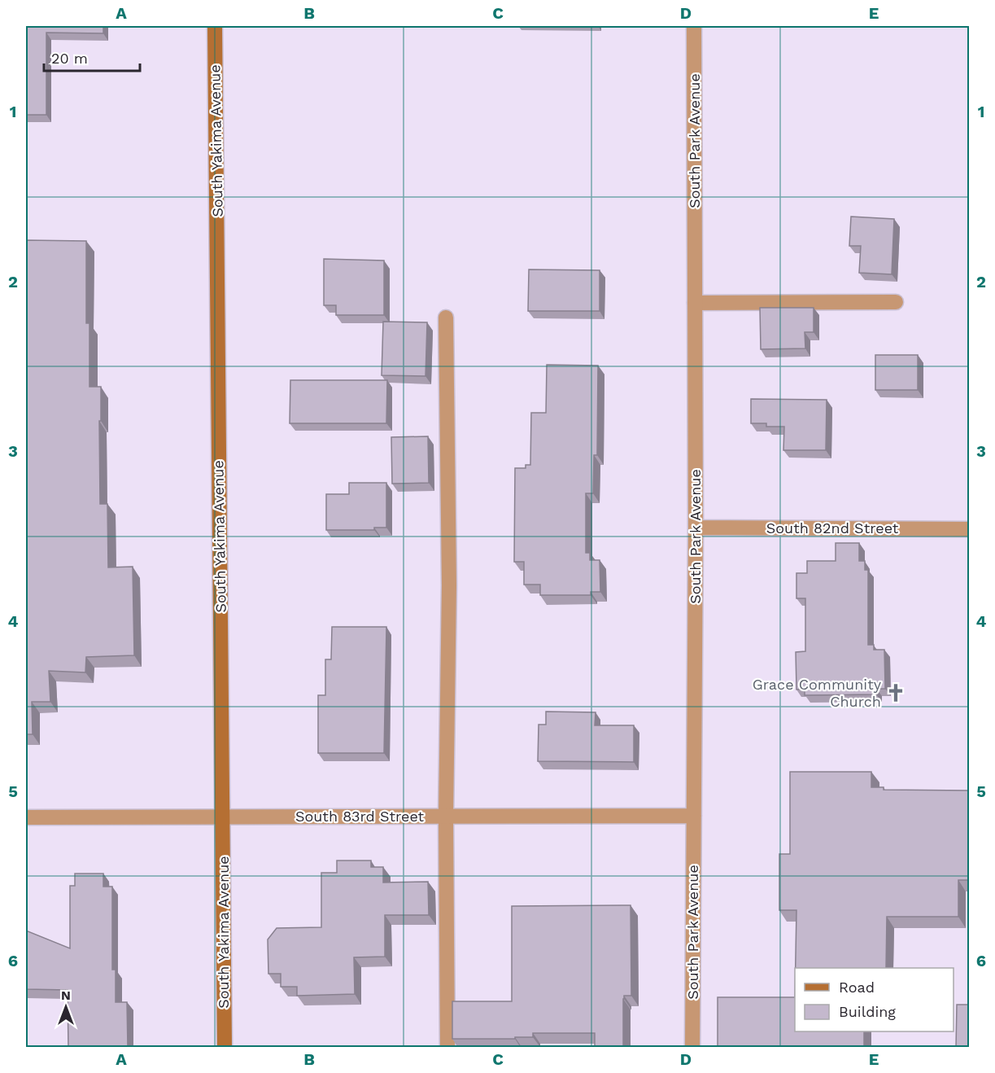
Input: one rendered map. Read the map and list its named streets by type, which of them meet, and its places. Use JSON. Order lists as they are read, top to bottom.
{
  "streets": {
    "main road": ["South Yakima Avenue"],
    "street": ["South Park Avenue", "South 82nd Street", "South 83rd Street"]
  },
  "crossings": [
    ["South Yakima Avenue", "South 83rd Street"],
    ["South Park Avenue", "South 82nd Street"],
    ["South Park Avenue", "South 83rd Street"]
  ],
  "places": {
    "church": ["Grace Community Church"]
  },
  "legend": ["Road", "Building"],
  "scale_bar": "20 m",
  "north": "top",
  "grid": {
    "columns": [
      "A",
      "B",
      "C",
      "D",
      "E"
    ],
    "rows": [
      "1",
      "2",
      "3",
      "4",
      "5",
      "6"
    ]
  }
}
